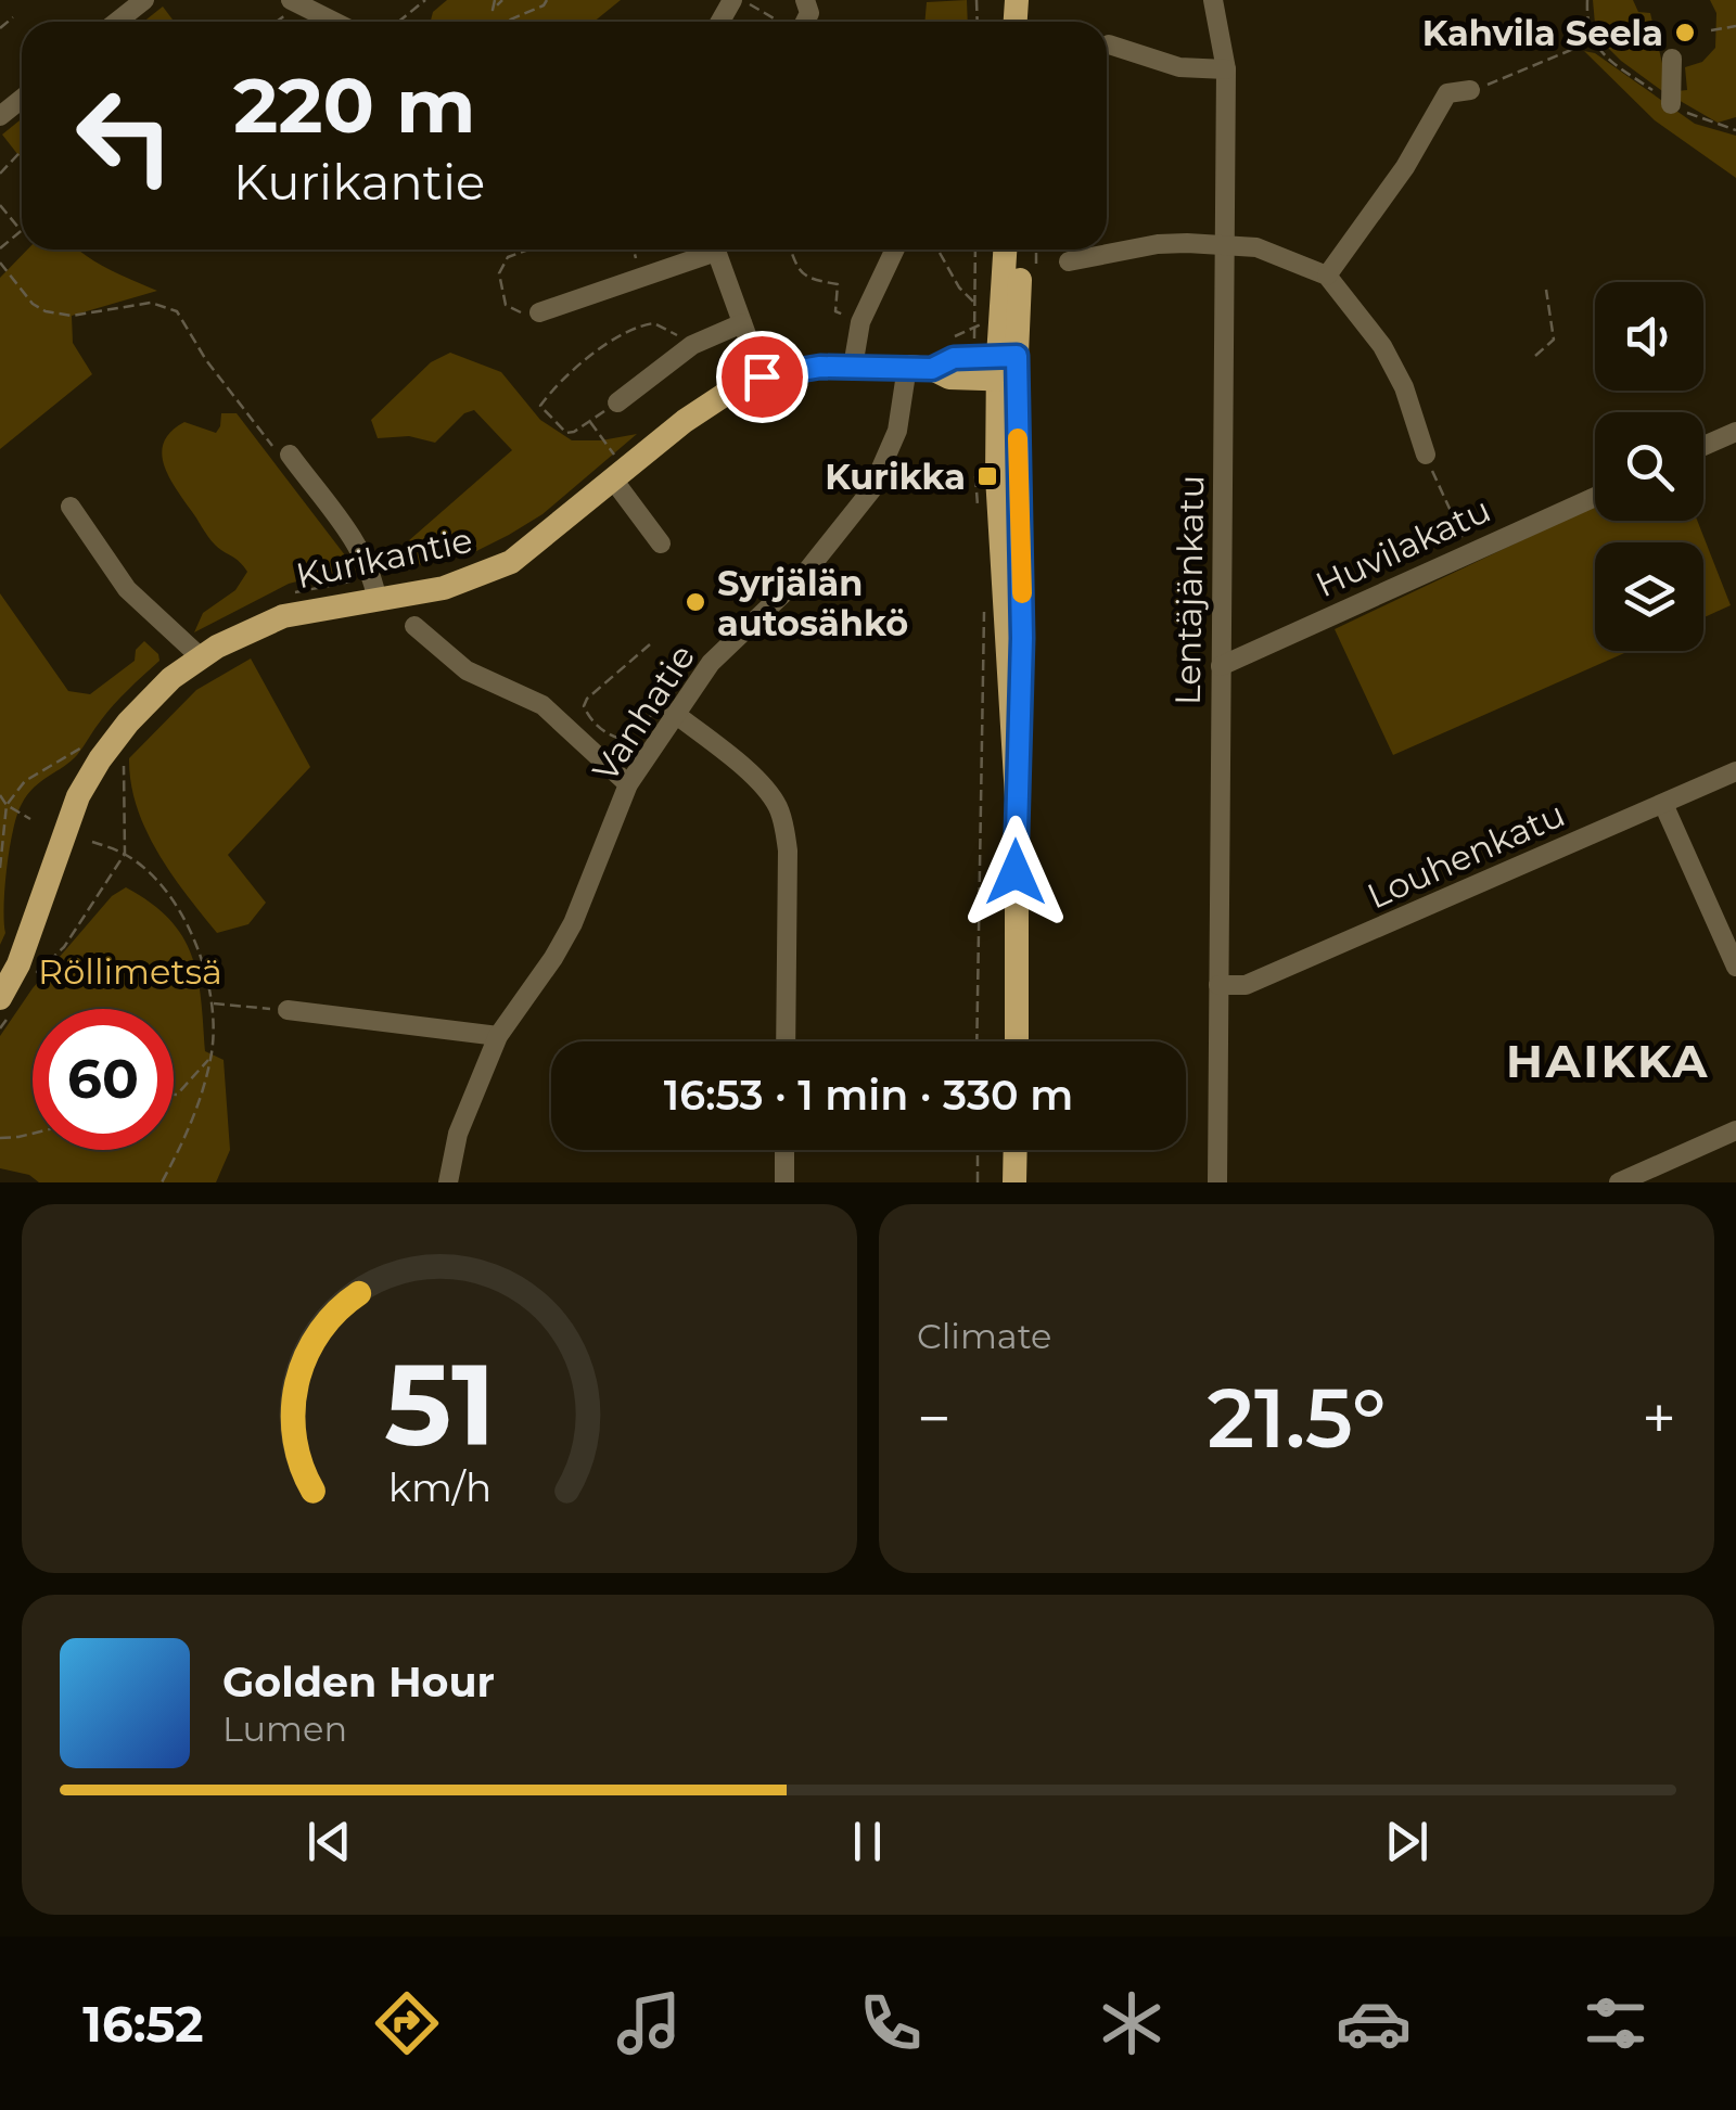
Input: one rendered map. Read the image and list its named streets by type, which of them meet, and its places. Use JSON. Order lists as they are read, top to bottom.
{
  "streets": {
    "main road": ["Kurikantie"],
    "street": [
      "Huvilakatu",
      "Lentäjänkatu",
      "Vanhatie",
      "Louhenkatu"
    ]
  },
  "crossings": [
    ["Huvilakatu", "Lentäjänkatu"],
    ["Kurikantie", "Vanhatie"],
    ["Lentäjänkatu", "Louhenkatu"]
  ],
  "districts": ["HAIKKA"],
  "parks": ["Röllimetsä"],
  "places": {
    "other": ["Kahvila Seela", "Syrjälän autosähkö"],
    "transit": ["Kurikka"]
  },
  "page": {
    "turn": ["220 m", "Kurikantie"],
    "limit": "60",
    "trip": "16:53 · 1 min · 330 m",
    "tile": "Climate",
    "heat": ["−", "21.5°", "+"],
    "song": ["Golden Hour", "Lumen"],
    "tabs": "16:52",
    "gauge": ["51", "km/h"]
  }
}
